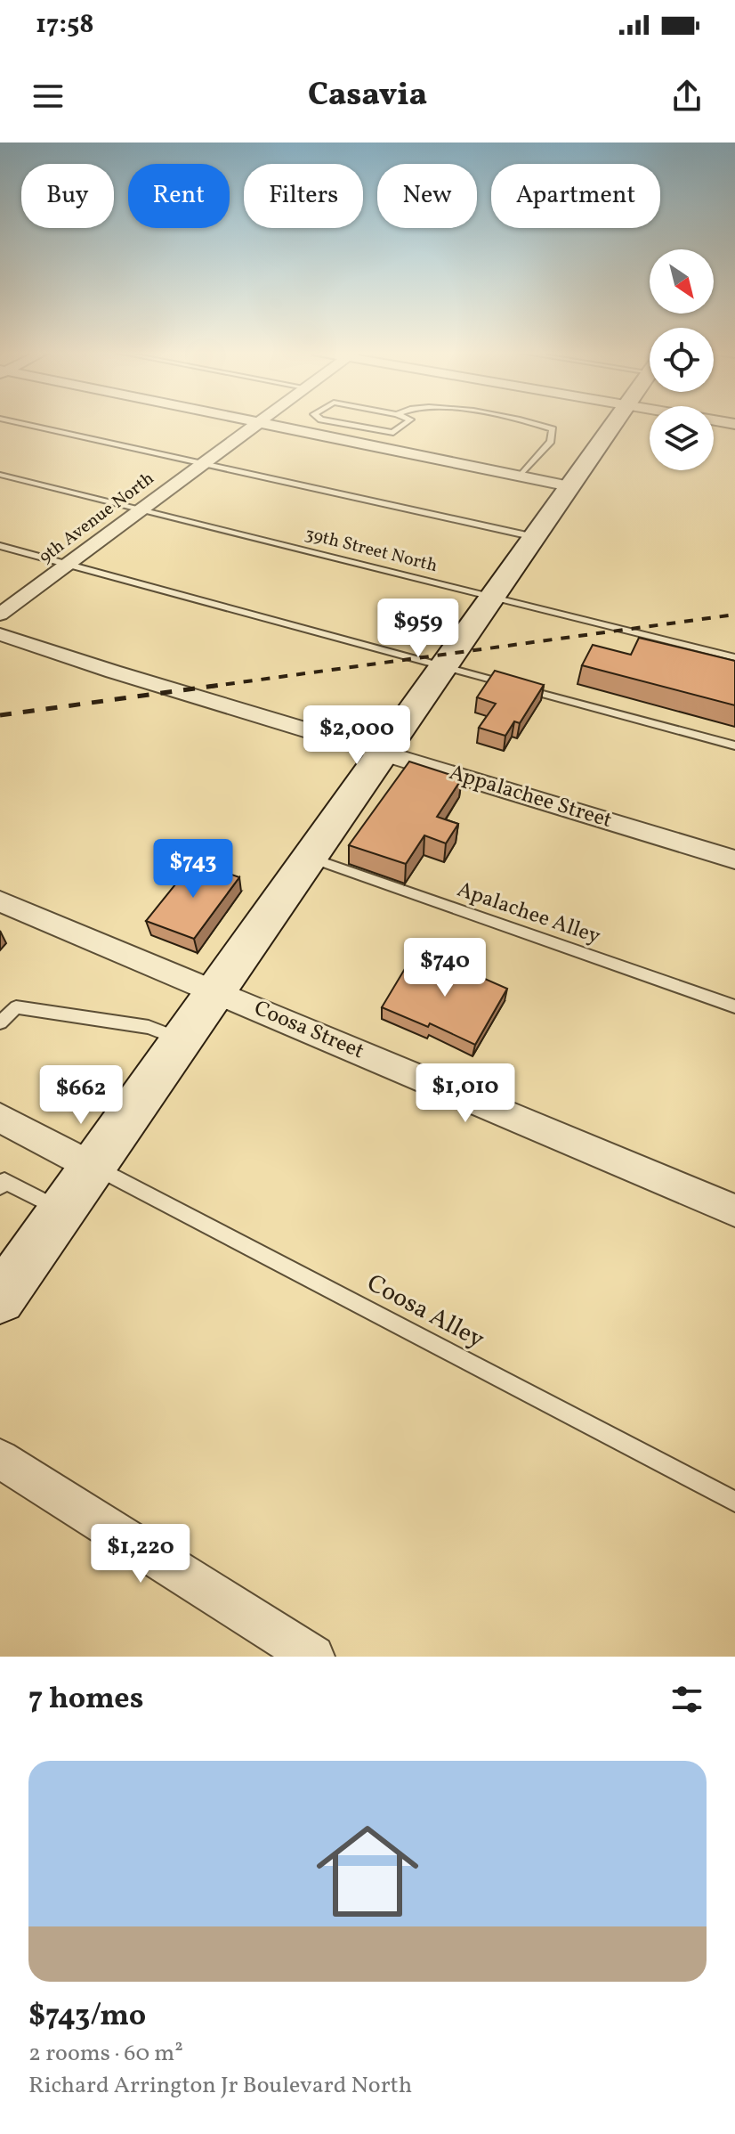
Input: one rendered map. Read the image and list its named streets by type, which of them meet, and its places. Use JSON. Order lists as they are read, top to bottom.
{
  "streets": {
    "street": ["9th Avenue North", "Appalachee Street", "Coosa Street"],
    "lane": ["39th Street North", "Apalachee Alley", "Coosa Alley"]
  },
  "crossings": [
    ["9th Avenue North", "39th Street North"]
  ],
  "north": "bottom right",
  "page": {
    "status": "17:58",
    "header": "Casavia",
    "chip": [
      "Buy",
      "Rent",
      "Filters",
      "New",
      "Apartment"
    ],
    "price": [
      "$959",
      "$2,000",
      "$743",
      "$740",
      "$1,010",
      "$662",
      "$1,220"
    ],
    "heading": "7 homes",
    "list": [
      {
        "name": "$743/mo",
        "note": "2 rooms · 60 m² · Richard Arrington Jr Boulevard North"
      }
    ]
  }
}
